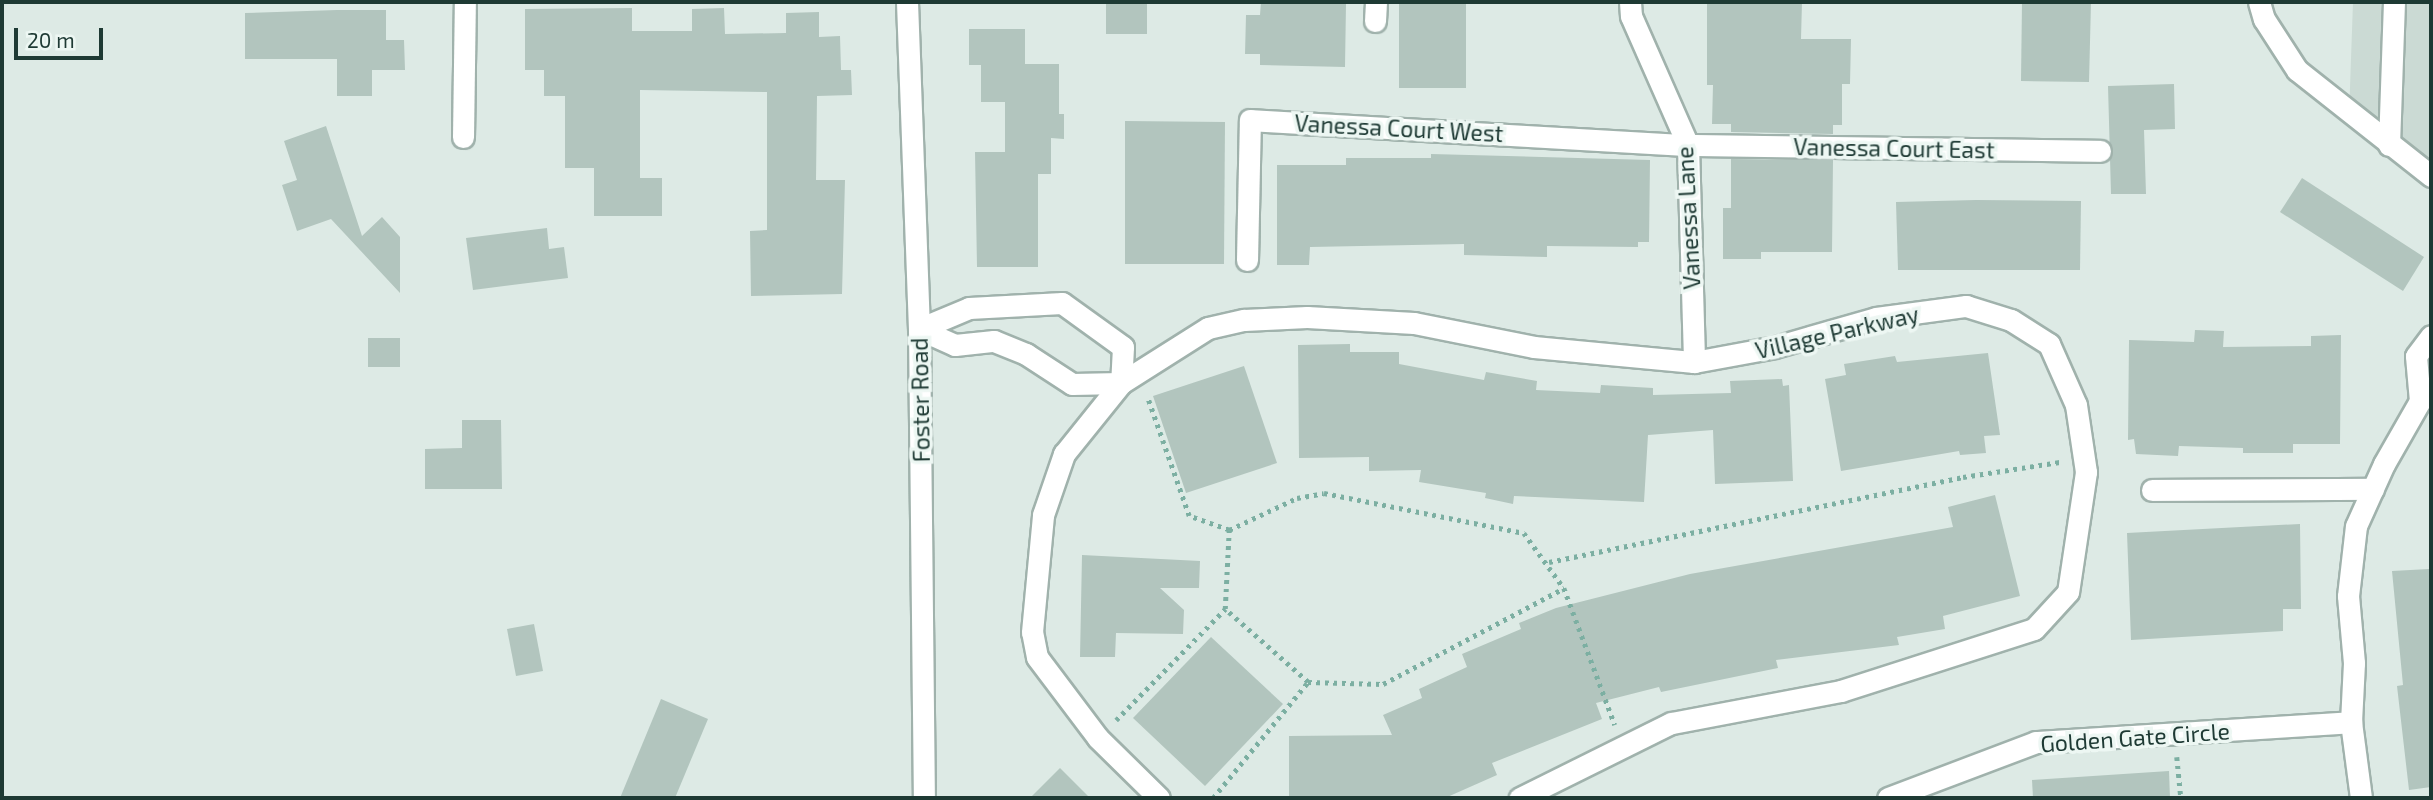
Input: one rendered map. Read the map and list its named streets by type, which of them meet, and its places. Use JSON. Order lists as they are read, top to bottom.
{
  "streets": {
    "street": [
      "Vanessa Court West",
      "Vanessa Court East",
      "Vanessa Lane",
      "Village Parkway",
      "Foster Road",
      "Golden Gate Circle"
    ]
  },
  "crossings": [
    ["Vanessa Court West", "Vanessa Court East"],
    ["Vanessa Court West", "Vanessa Lane"],
    ["Vanessa Court East", "Vanessa Lane"],
    ["Vanessa Lane", "Village Parkway"]
  ],
  "scale_bar": "20 m"
}
